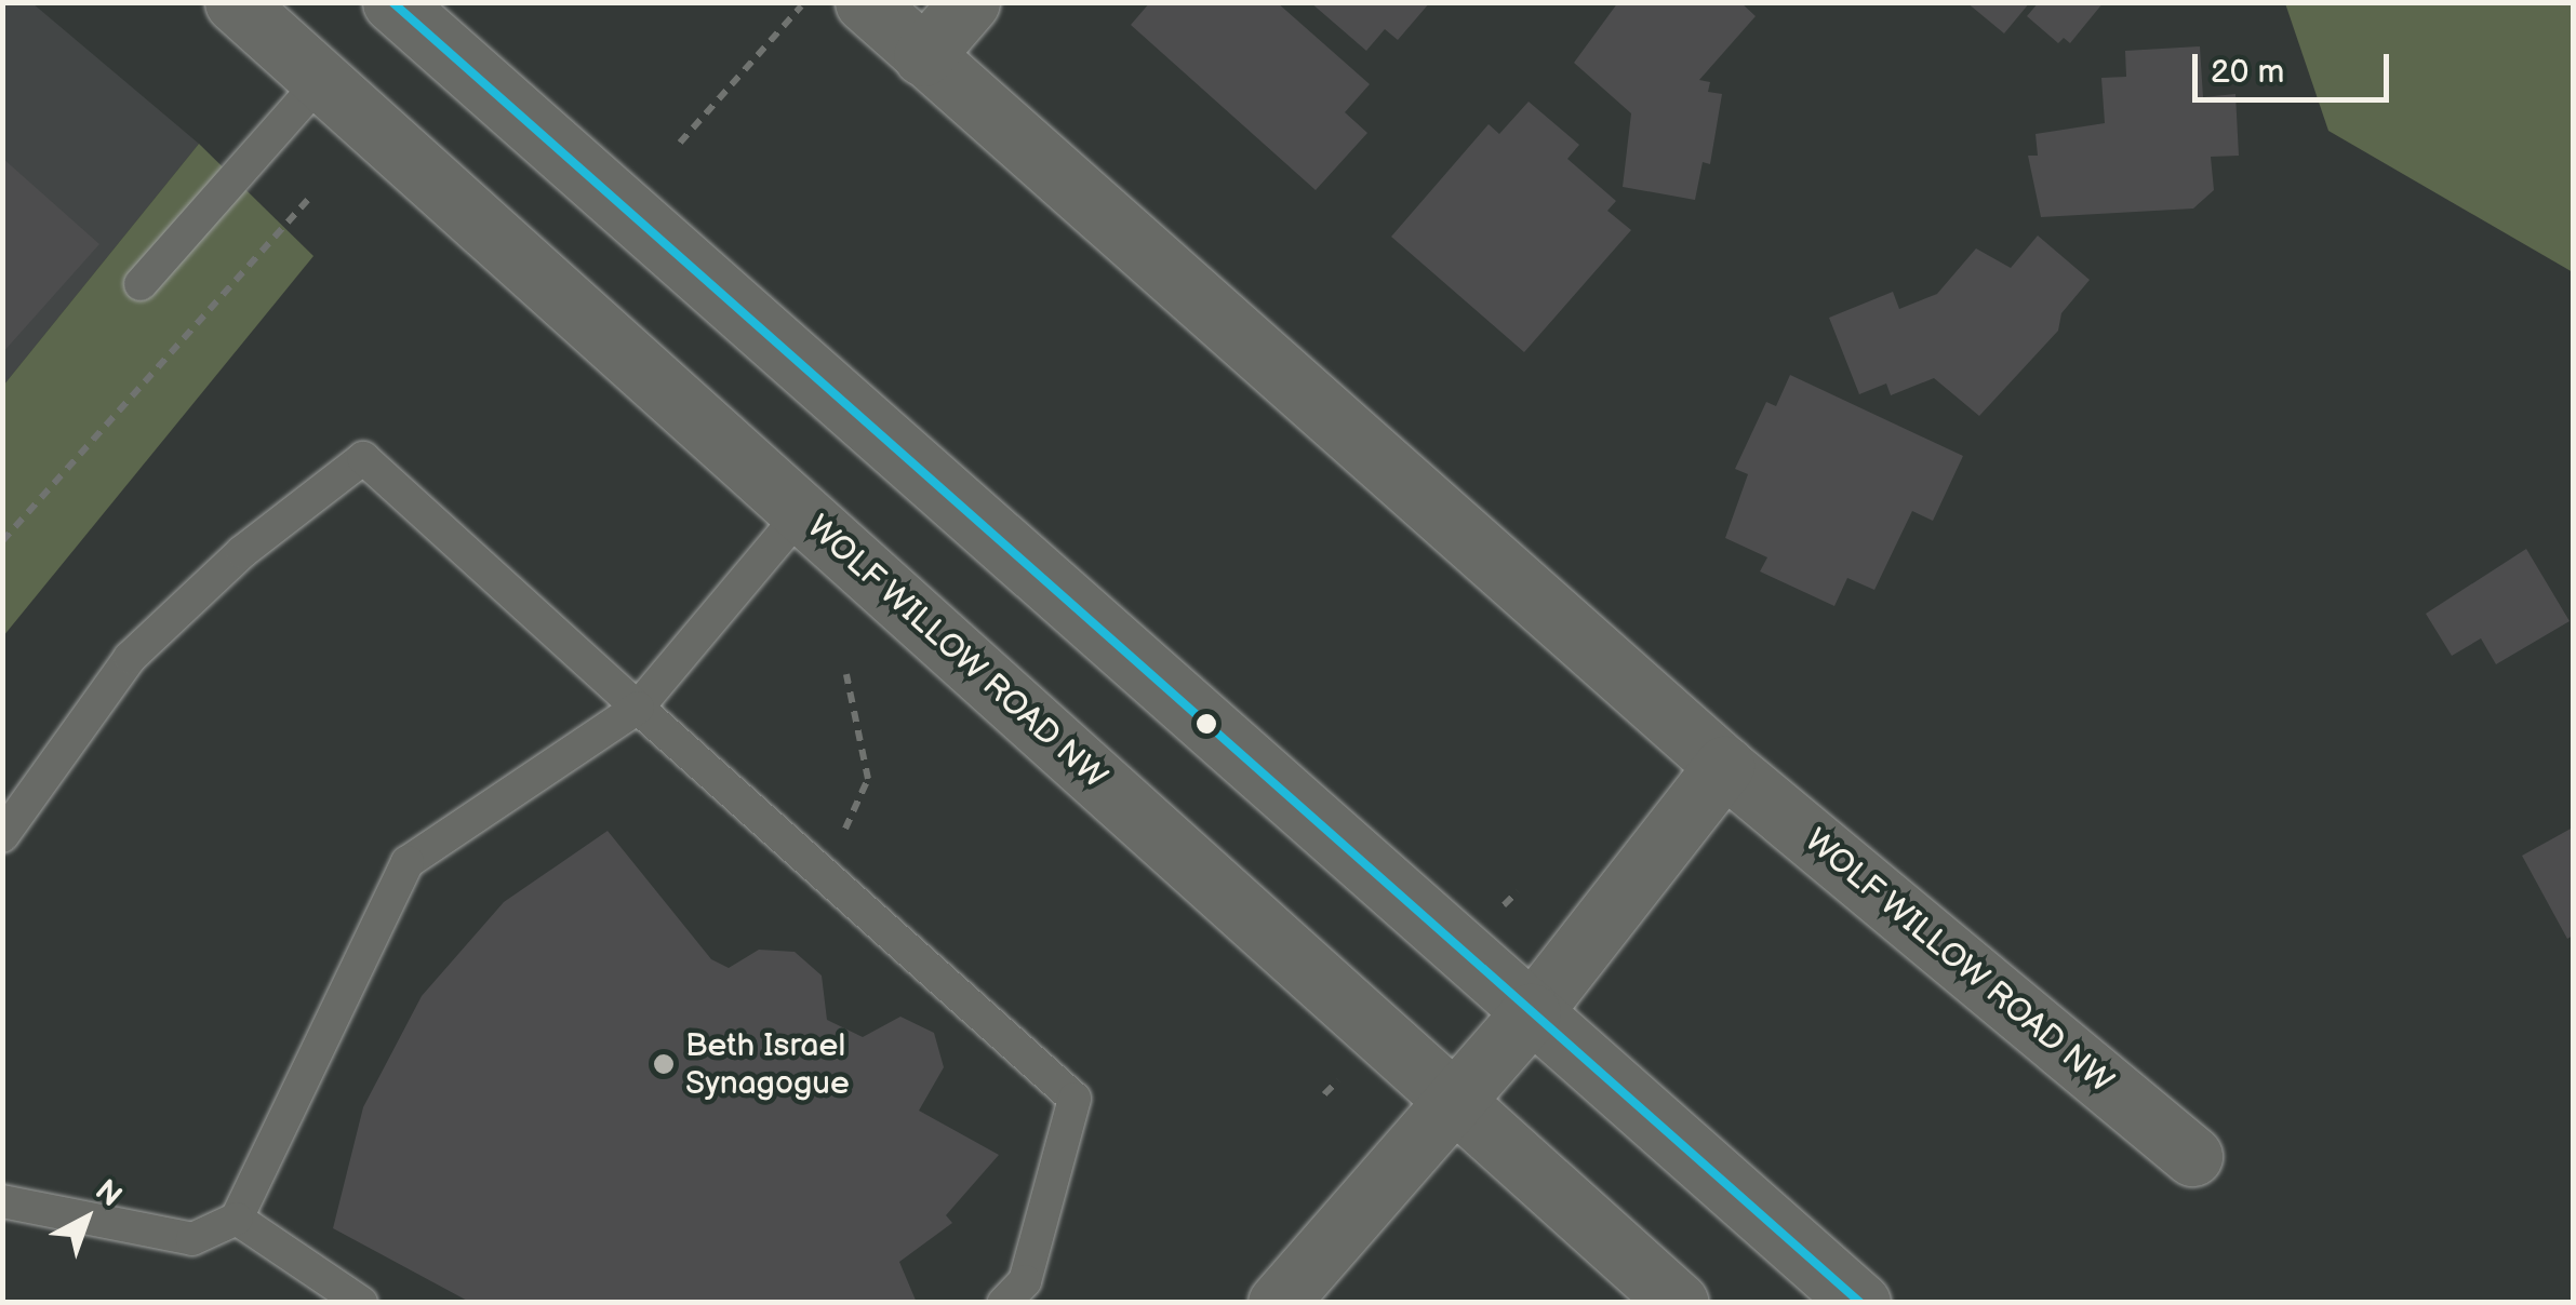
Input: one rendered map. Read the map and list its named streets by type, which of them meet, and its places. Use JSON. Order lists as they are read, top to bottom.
{
  "streets": {
    "street": ["WOLF WILLOW ROAD NW"]
  },
  "places": ["Beth Israel Synagogue"],
  "scale_bar": "20 m",
  "north": "top right"
}
